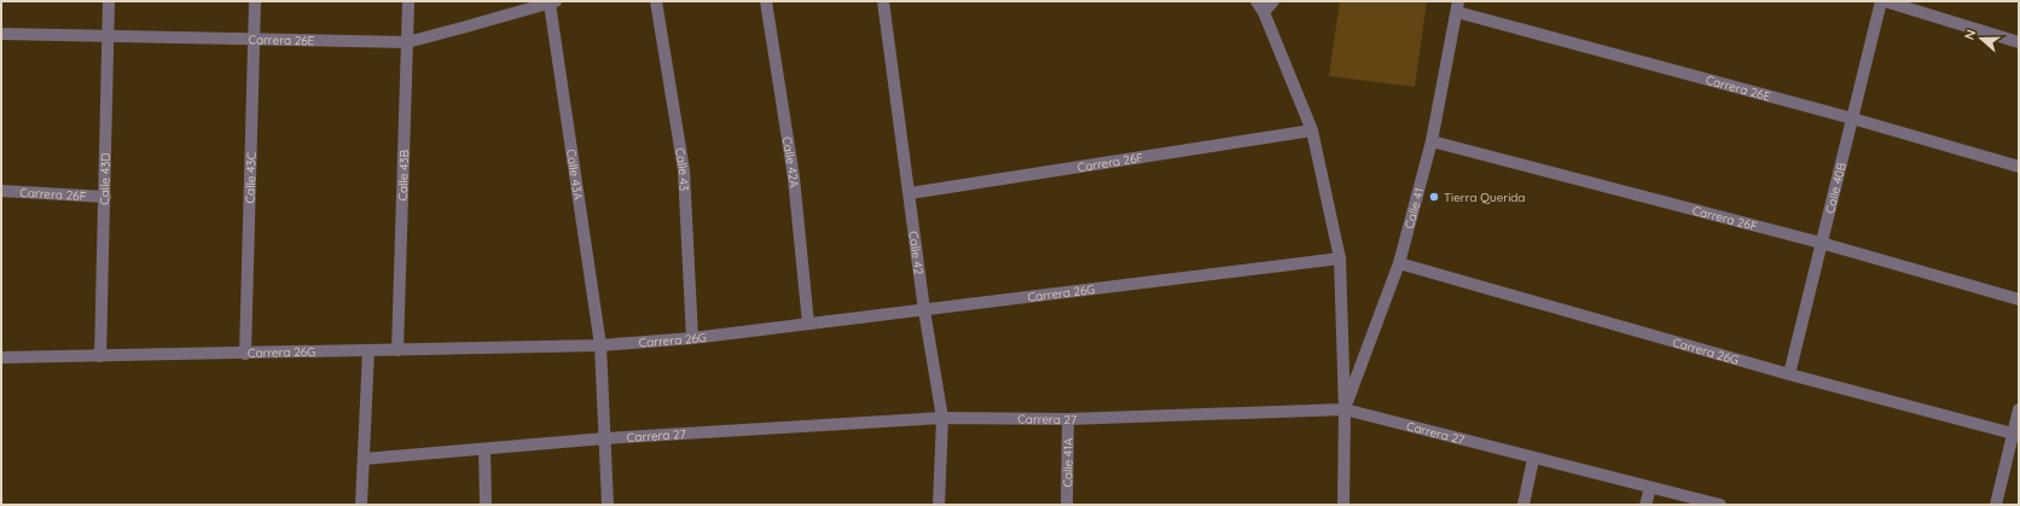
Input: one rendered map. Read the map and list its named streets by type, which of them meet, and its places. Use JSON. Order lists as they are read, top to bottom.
{
  "streets": {
    "street": [
      "Carrera 26E",
      "Calle 42A",
      "Carrera 26F",
      "Calle 43",
      "Calle 43B",
      "Calle 43A",
      "Calle 43C",
      "Calle 43D",
      "Calle 40B",
      "Calle 41",
      "Calle 42",
      "Carrera 26G",
      "Carrera 27",
      "Calle 41A"
    ]
  },
  "crossings": [
    ["Carrera 26E", "Calle 43B"],
    ["Carrera 26E", "Calle 43A"],
    ["Carrera 26E", "Calle 43C"],
    ["Carrera 26E", "Calle 43D"],
    ["Carrera 26E", "Calle 40B"],
    ["Carrera 26E", "Calle 41"],
    ["Calle 42A", "Carrera 26G"],
    ["Carrera 26F", "Calle 43D"],
    ["Carrera 26F", "Calle 40B"],
    ["Carrera 26F", "Calle 41"],
    ["Carrera 26F", "Calle 42"],
    ["Calle 43", "Carrera 26G"],
    ["Calle 43B", "Carrera 26G"],
    ["Calle 43A", "Carrera 26G"],
    ["Calle 43C", "Carrera 26G"],
    ["Calle 43D", "Carrera 26G"],
    ["Calle 40B", "Carrera 26G"],
    ["Calle 41", "Carrera 26G"],
    ["Calle 41", "Carrera 27"],
    ["Calle 42", "Carrera 26G"],
    ["Calle 42", "Carrera 27"],
    ["Carrera 27", "Calle 41A"]
  ],
  "places": ["Tierra Querida"],
  "north": "left"
}
